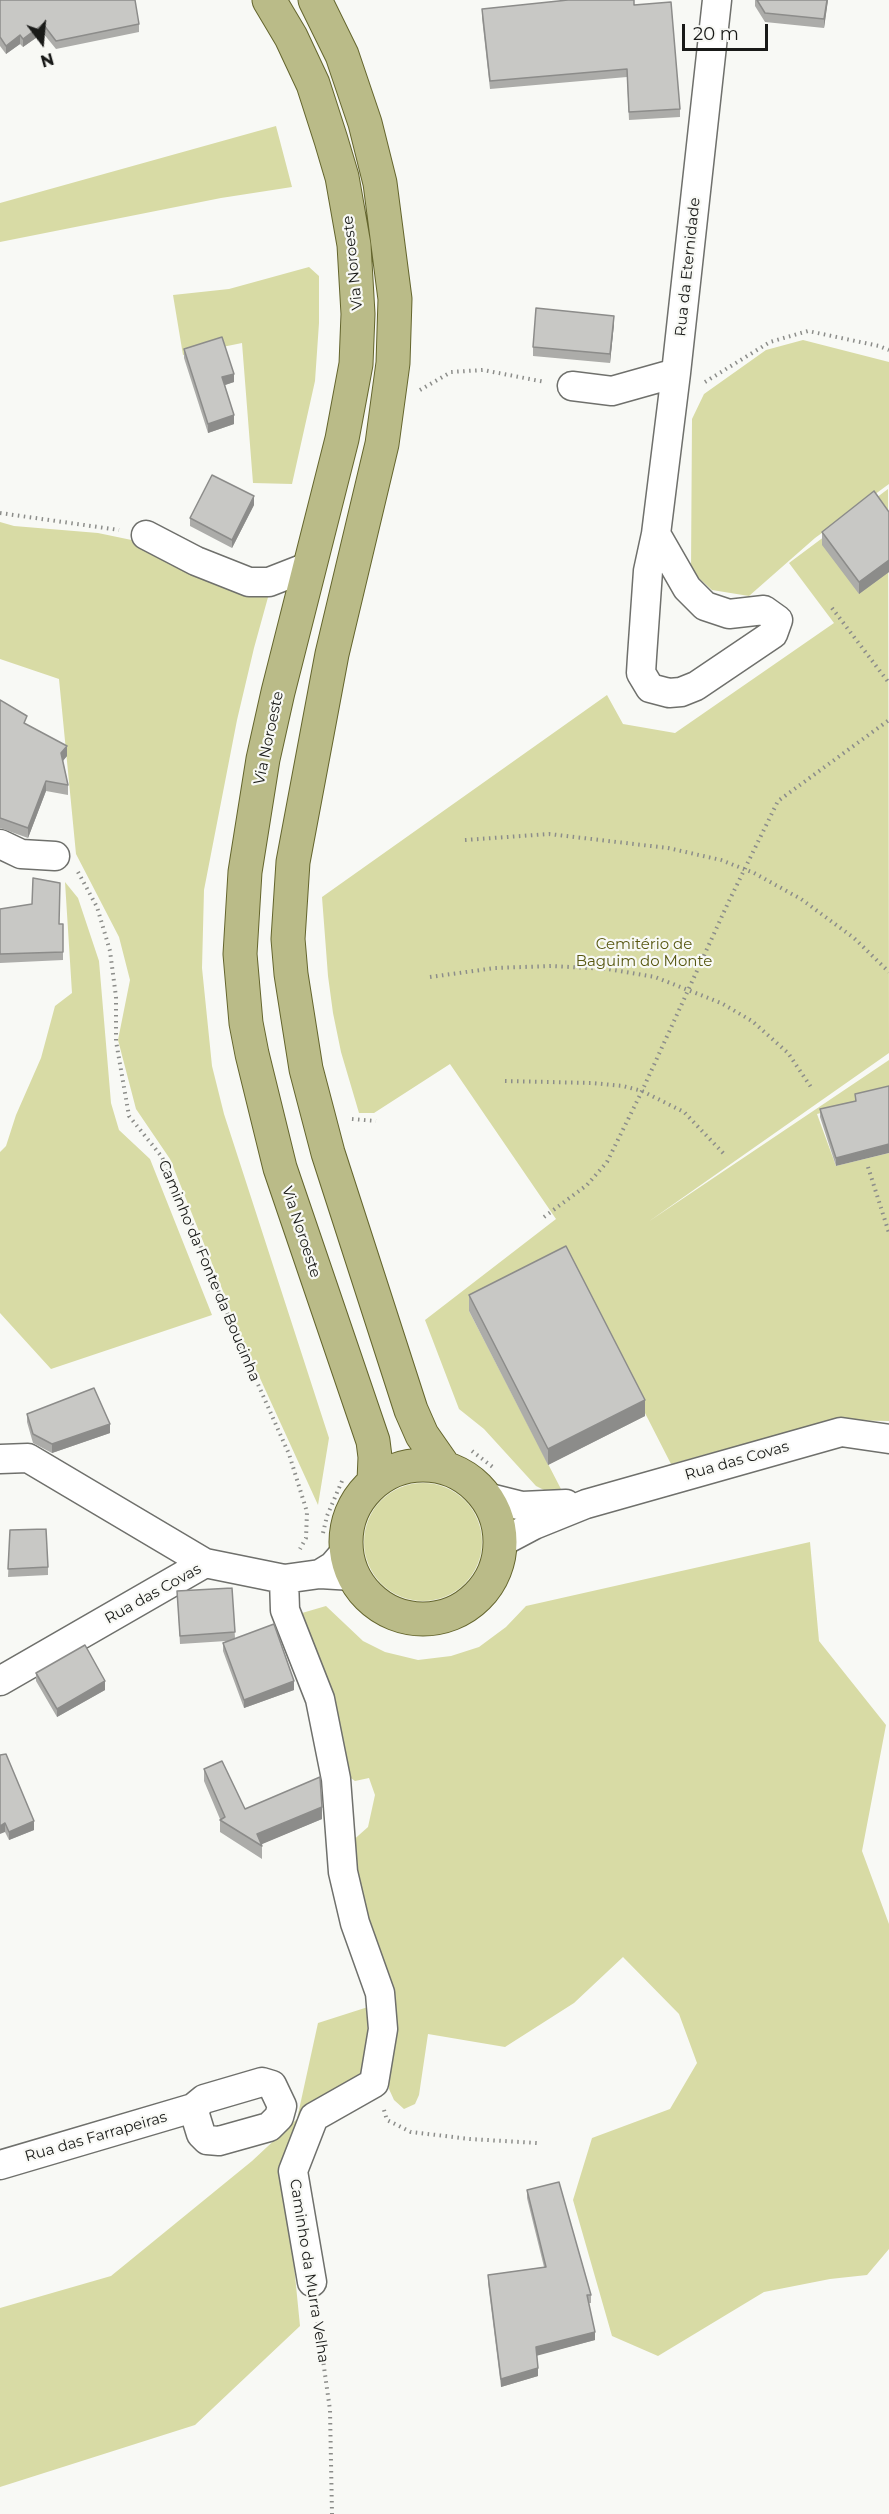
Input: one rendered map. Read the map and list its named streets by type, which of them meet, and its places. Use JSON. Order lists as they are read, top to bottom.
{
  "streets": {
    "main road": ["Via Noroeste"],
    "street": [
      "Rua da Eternidade",
      "Rua das Covas",
      "Rua das Farrapeiras",
      "Caminho da Murra Velha"
    ],
    "path": ["Caminho da Fonte da Boucinha"]
  },
  "crossings": [
    ["Via Noroeste", "Rua das Covas"],
    ["Caminho da Fonte da Boucinha", "Rua das Covas"]
  ],
  "parks": ["Cemitério de Baguim do Monte"],
  "scale_bar": "20 m",
  "north": "bottom"
}
